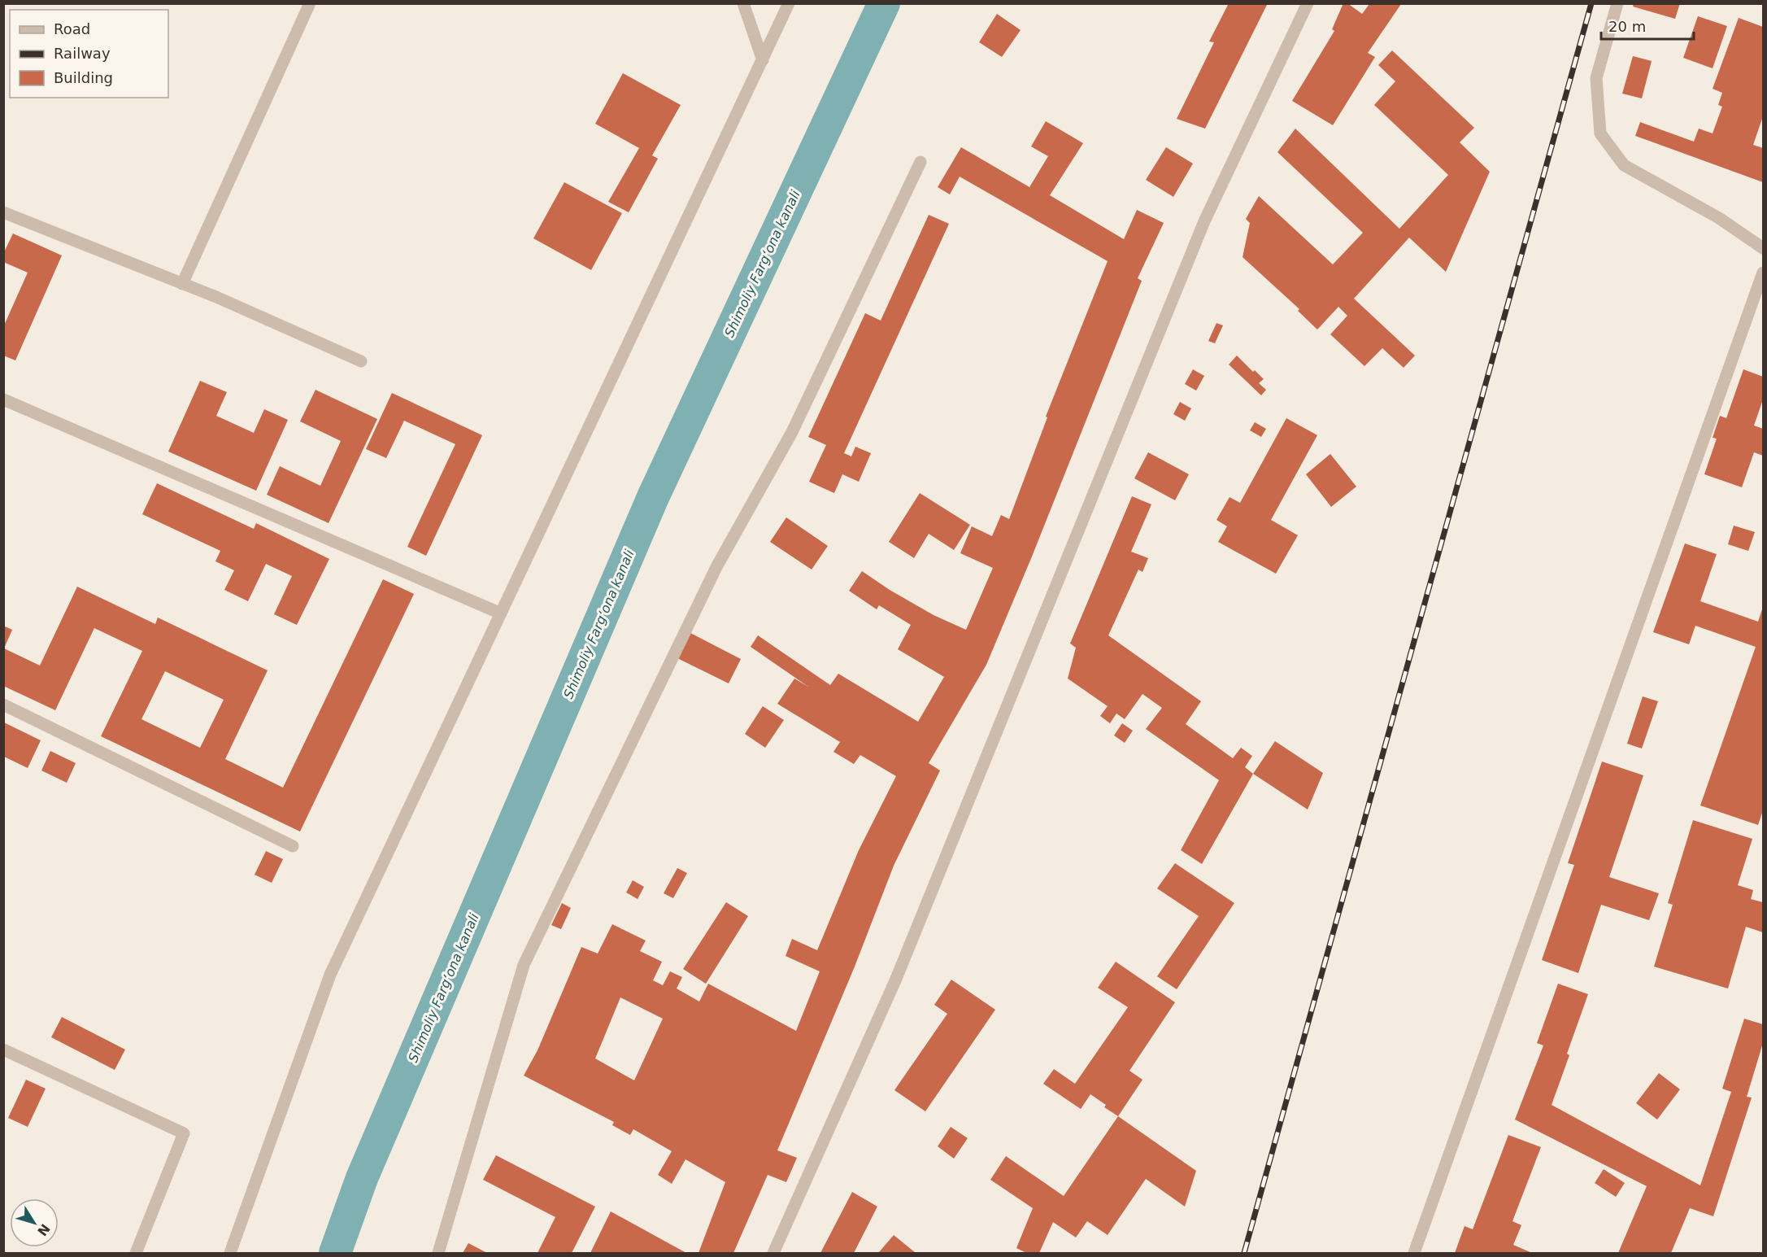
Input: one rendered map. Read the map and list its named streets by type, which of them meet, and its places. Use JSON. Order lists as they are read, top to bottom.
{
  "water": ["Shimoliy Fargʻona kanali"],
  "legend": ["Road", "Railway", "Building"],
  "scale_bar": "20 m",
  "north": "bottom right"
}
